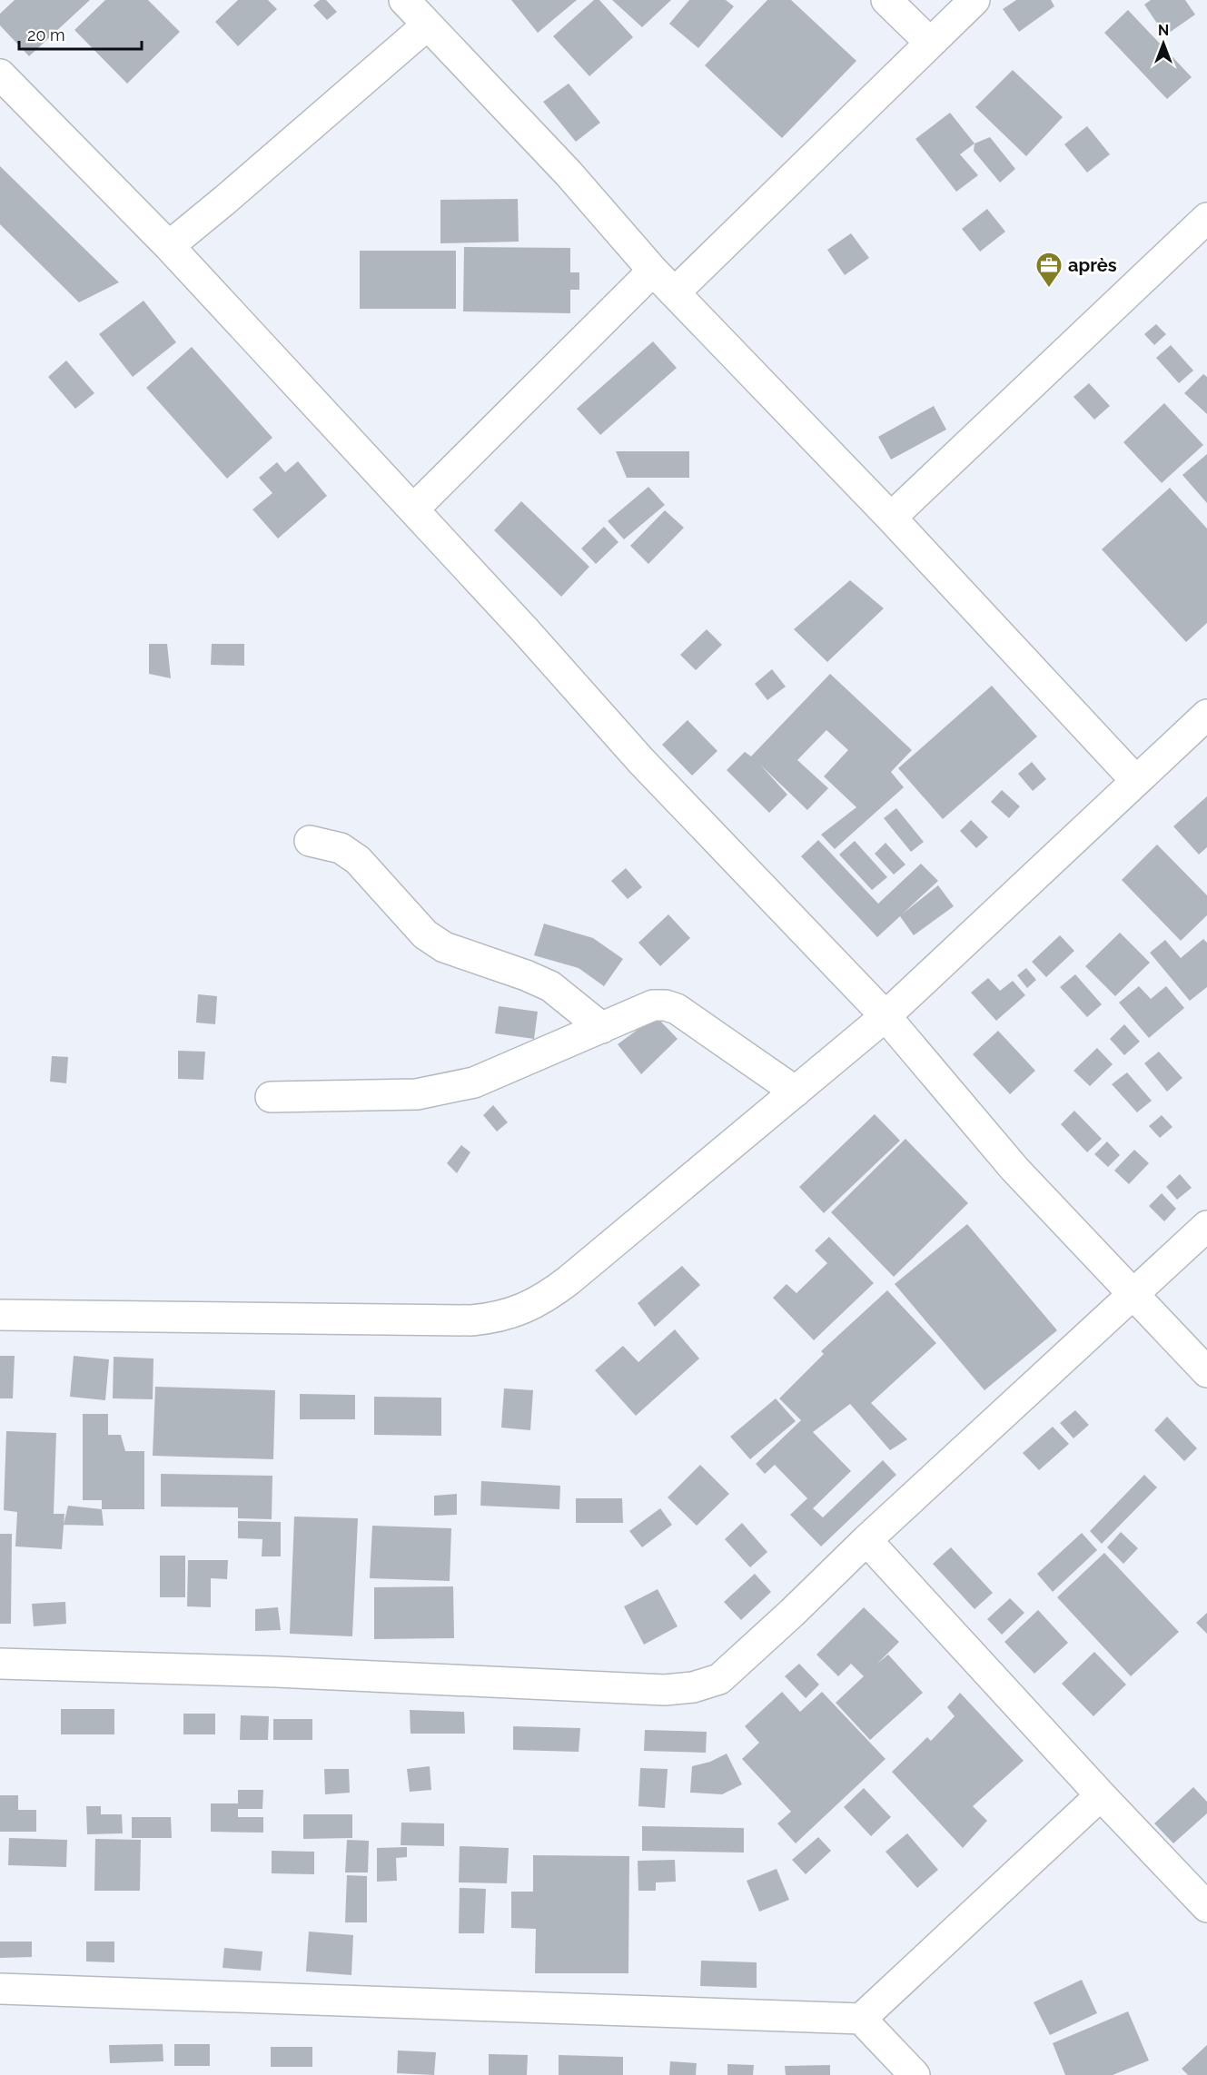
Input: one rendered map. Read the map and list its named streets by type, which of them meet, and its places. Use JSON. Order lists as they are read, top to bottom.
{
  "places": {
    "office": ["après"]
  },
  "scale_bar": "20 m",
  "north": "top"
}
